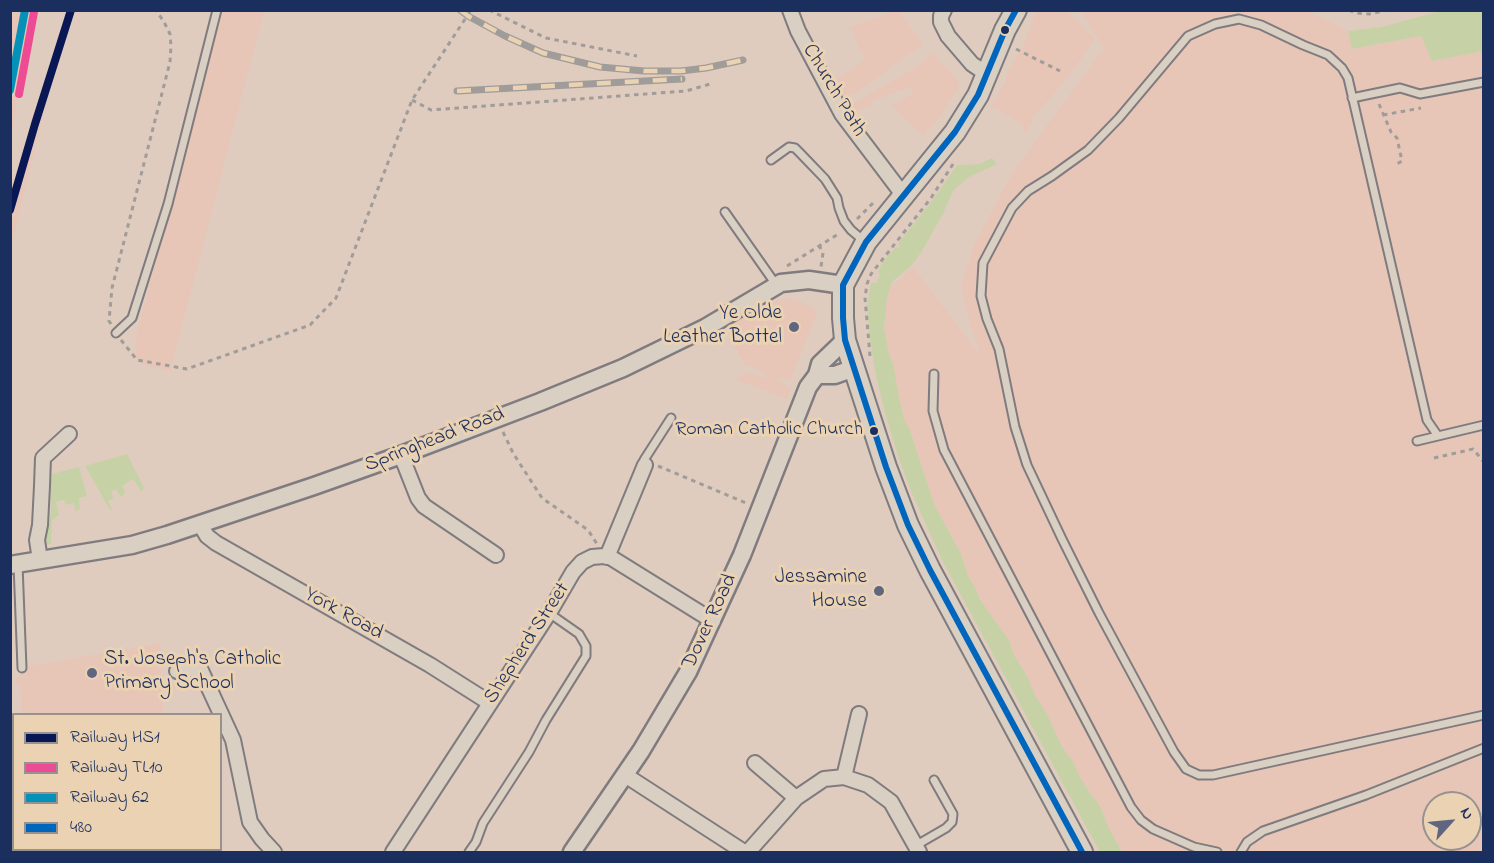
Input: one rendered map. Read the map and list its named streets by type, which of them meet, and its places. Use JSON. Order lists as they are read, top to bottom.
{
  "streets": {
    "street": [
      "Church Path",
      "Springhead Road",
      "York Road",
      "Dover Road",
      "Shepherd Street"
    ]
  },
  "crossings": [
    ["Springhead Road", "York Road"],
    ["York Road", "Shepherd Street"]
  ],
  "places": [
    "Ye Olde Leather Bottel",
    "Roman Catholic Church",
    "Jessamine House",
    "St. Joseph's Catholic Primary School"
  ],
  "lines": [
    "rail line HS1",
    "rail line 62",
    "transit line 480",
    "rail line TL10"
  ],
  "legend": [
    "Railway HS1",
    "Railway TL10",
    "Railway 62",
    "480"
  ],
  "north": "top right"
}
